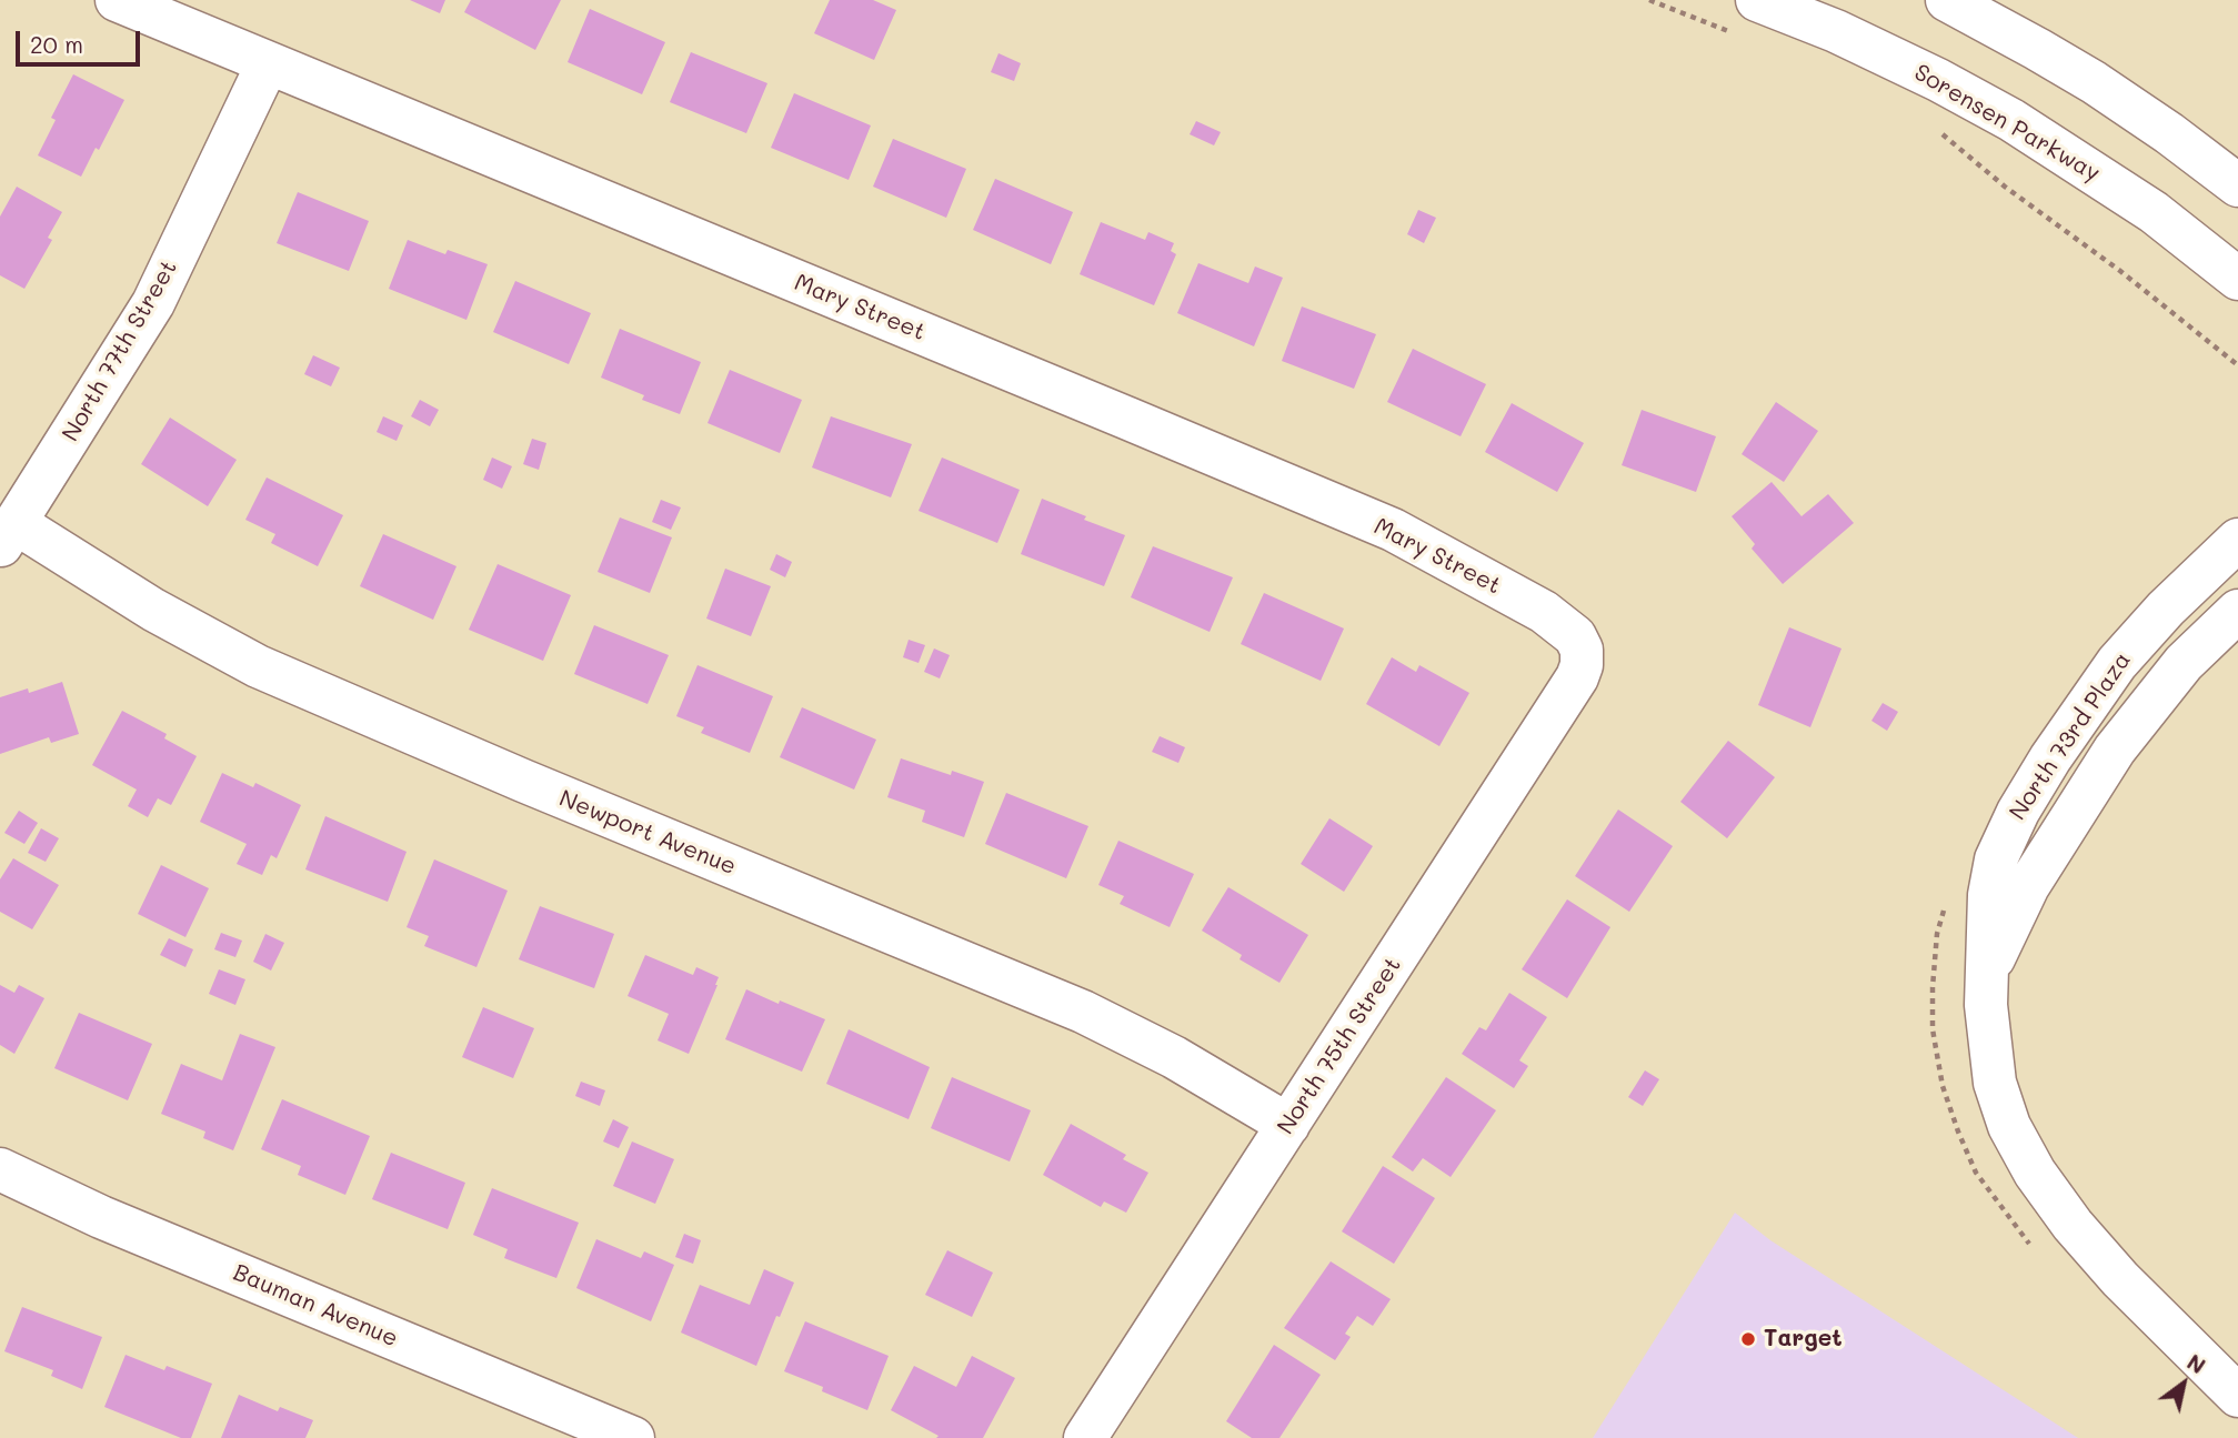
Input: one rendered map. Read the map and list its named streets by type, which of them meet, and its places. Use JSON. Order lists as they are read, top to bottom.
{
  "streets": {
    "street": [
      "Sorensen Parkway",
      "Mary Street",
      "North 77th Street",
      "North 73rd Plaza",
      "Newport Avenue",
      "North 75th Street",
      "Bauman Avenue"
    ]
  },
  "crossings": [
    ["Mary Street", "North 77th Street"],
    ["Mary Street", "North 75th Street"],
    ["North 77th Street", "Newport Avenue"],
    ["Newport Avenue", "North 75th Street"]
  ],
  "places": ["Target"],
  "scale_bar": "20 m",
  "north": "top right"
}
